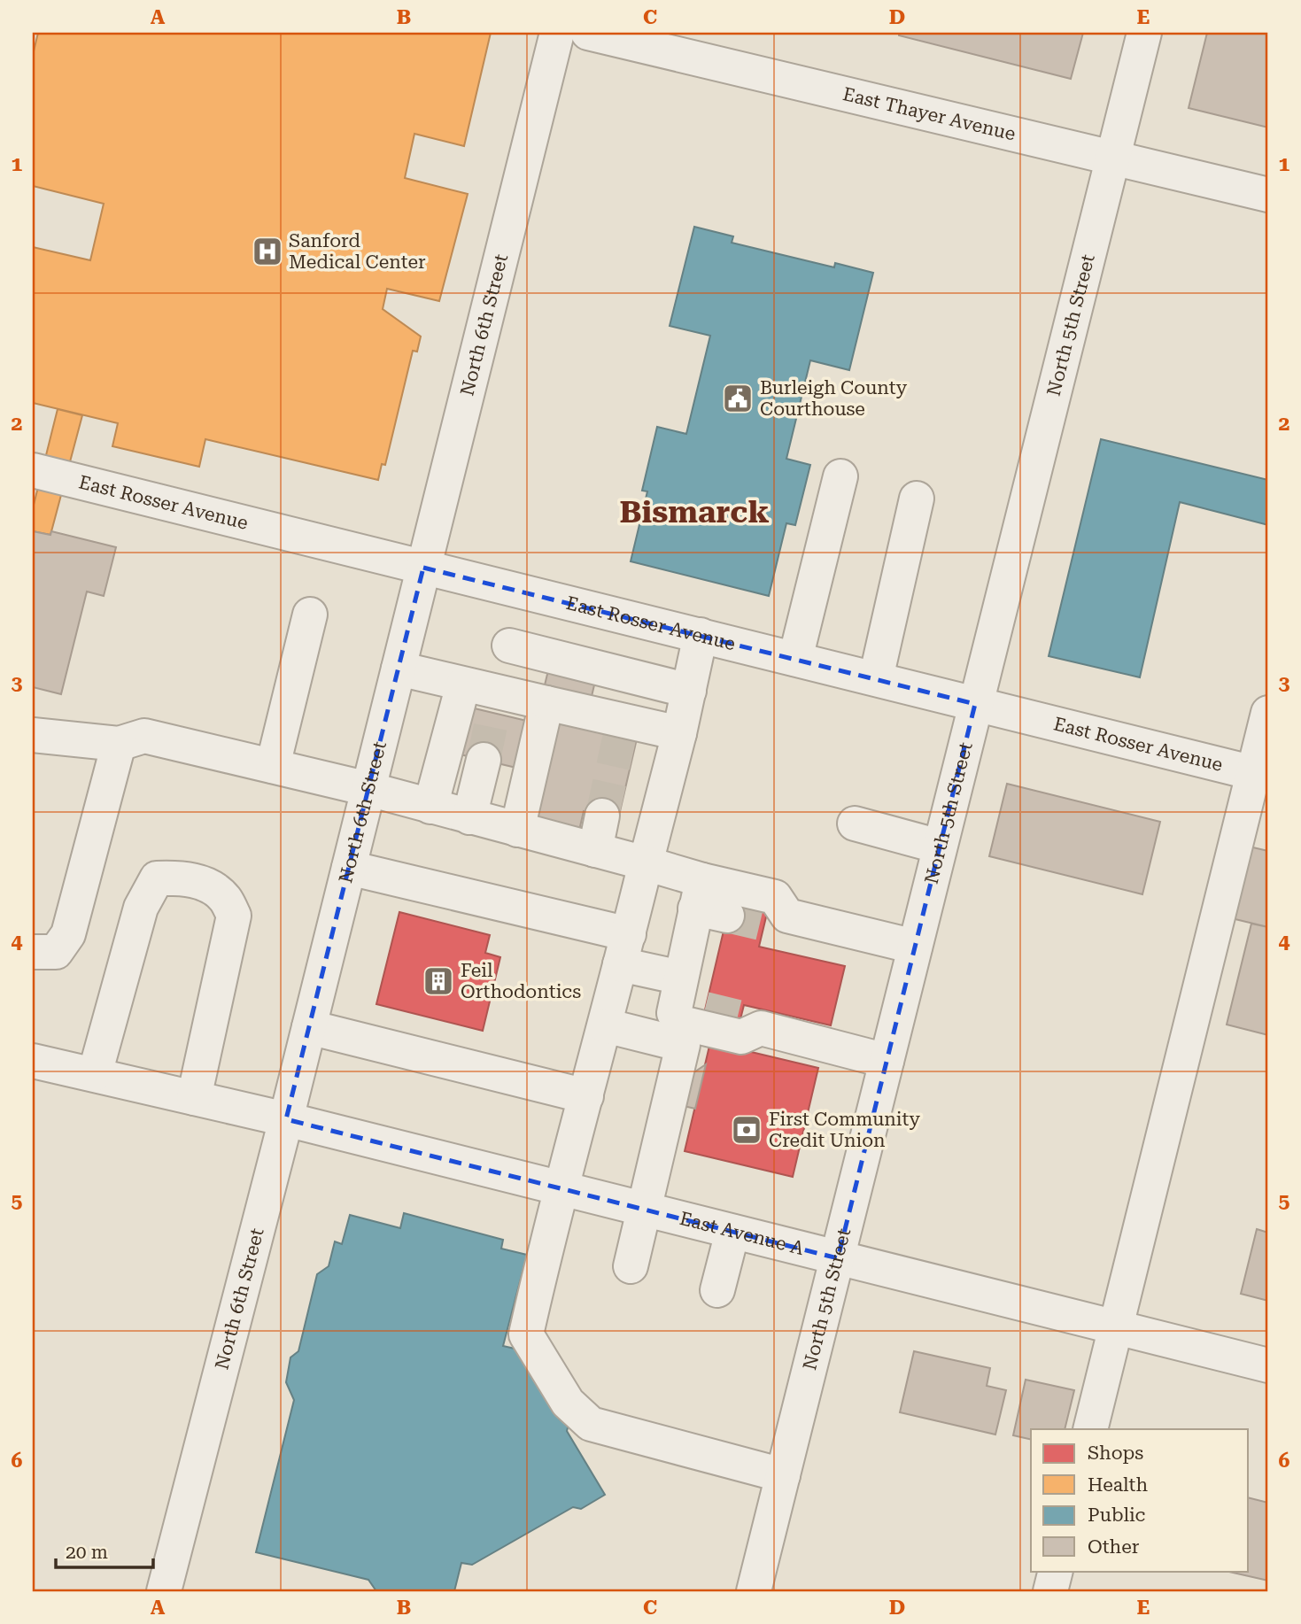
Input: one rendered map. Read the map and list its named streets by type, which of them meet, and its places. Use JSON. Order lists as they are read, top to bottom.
{
  "streets": {
    "street": [
      "East Thayer Avenue",
      "North 6th Street",
      "North 5th Street",
      "East Rosser Avenue",
      "East Avenue A"
    ]
  },
  "crossings": [
    ["East Thayer Avenue", "North 5th Street"],
    ["North 6th Street", "East Rosser Avenue"],
    ["North 6th Street", "East Avenue A"],
    ["North 5th Street", "East Rosser Avenue"],
    ["North 5th Street", "East Avenue A"]
  ],
  "districts": ["Bismarck"],
  "places": {
    "hospital": ["Sanford Medical Center"],
    "public building": ["Burleigh County Courthouse"],
    "building": ["Feil Orthodontics"],
    "bank": ["First Community Credit Union"]
  },
  "legend": [
    "Shops",
    "Health",
    "Public",
    "Other"
  ],
  "scale_bar": "20 m",
  "grid": {
    "columns": [
      "A",
      "B",
      "C",
      "D",
      "E"
    ],
    "rows": [
      "1",
      "2",
      "3",
      "4",
      "5",
      "6"
    ]
  }
}
